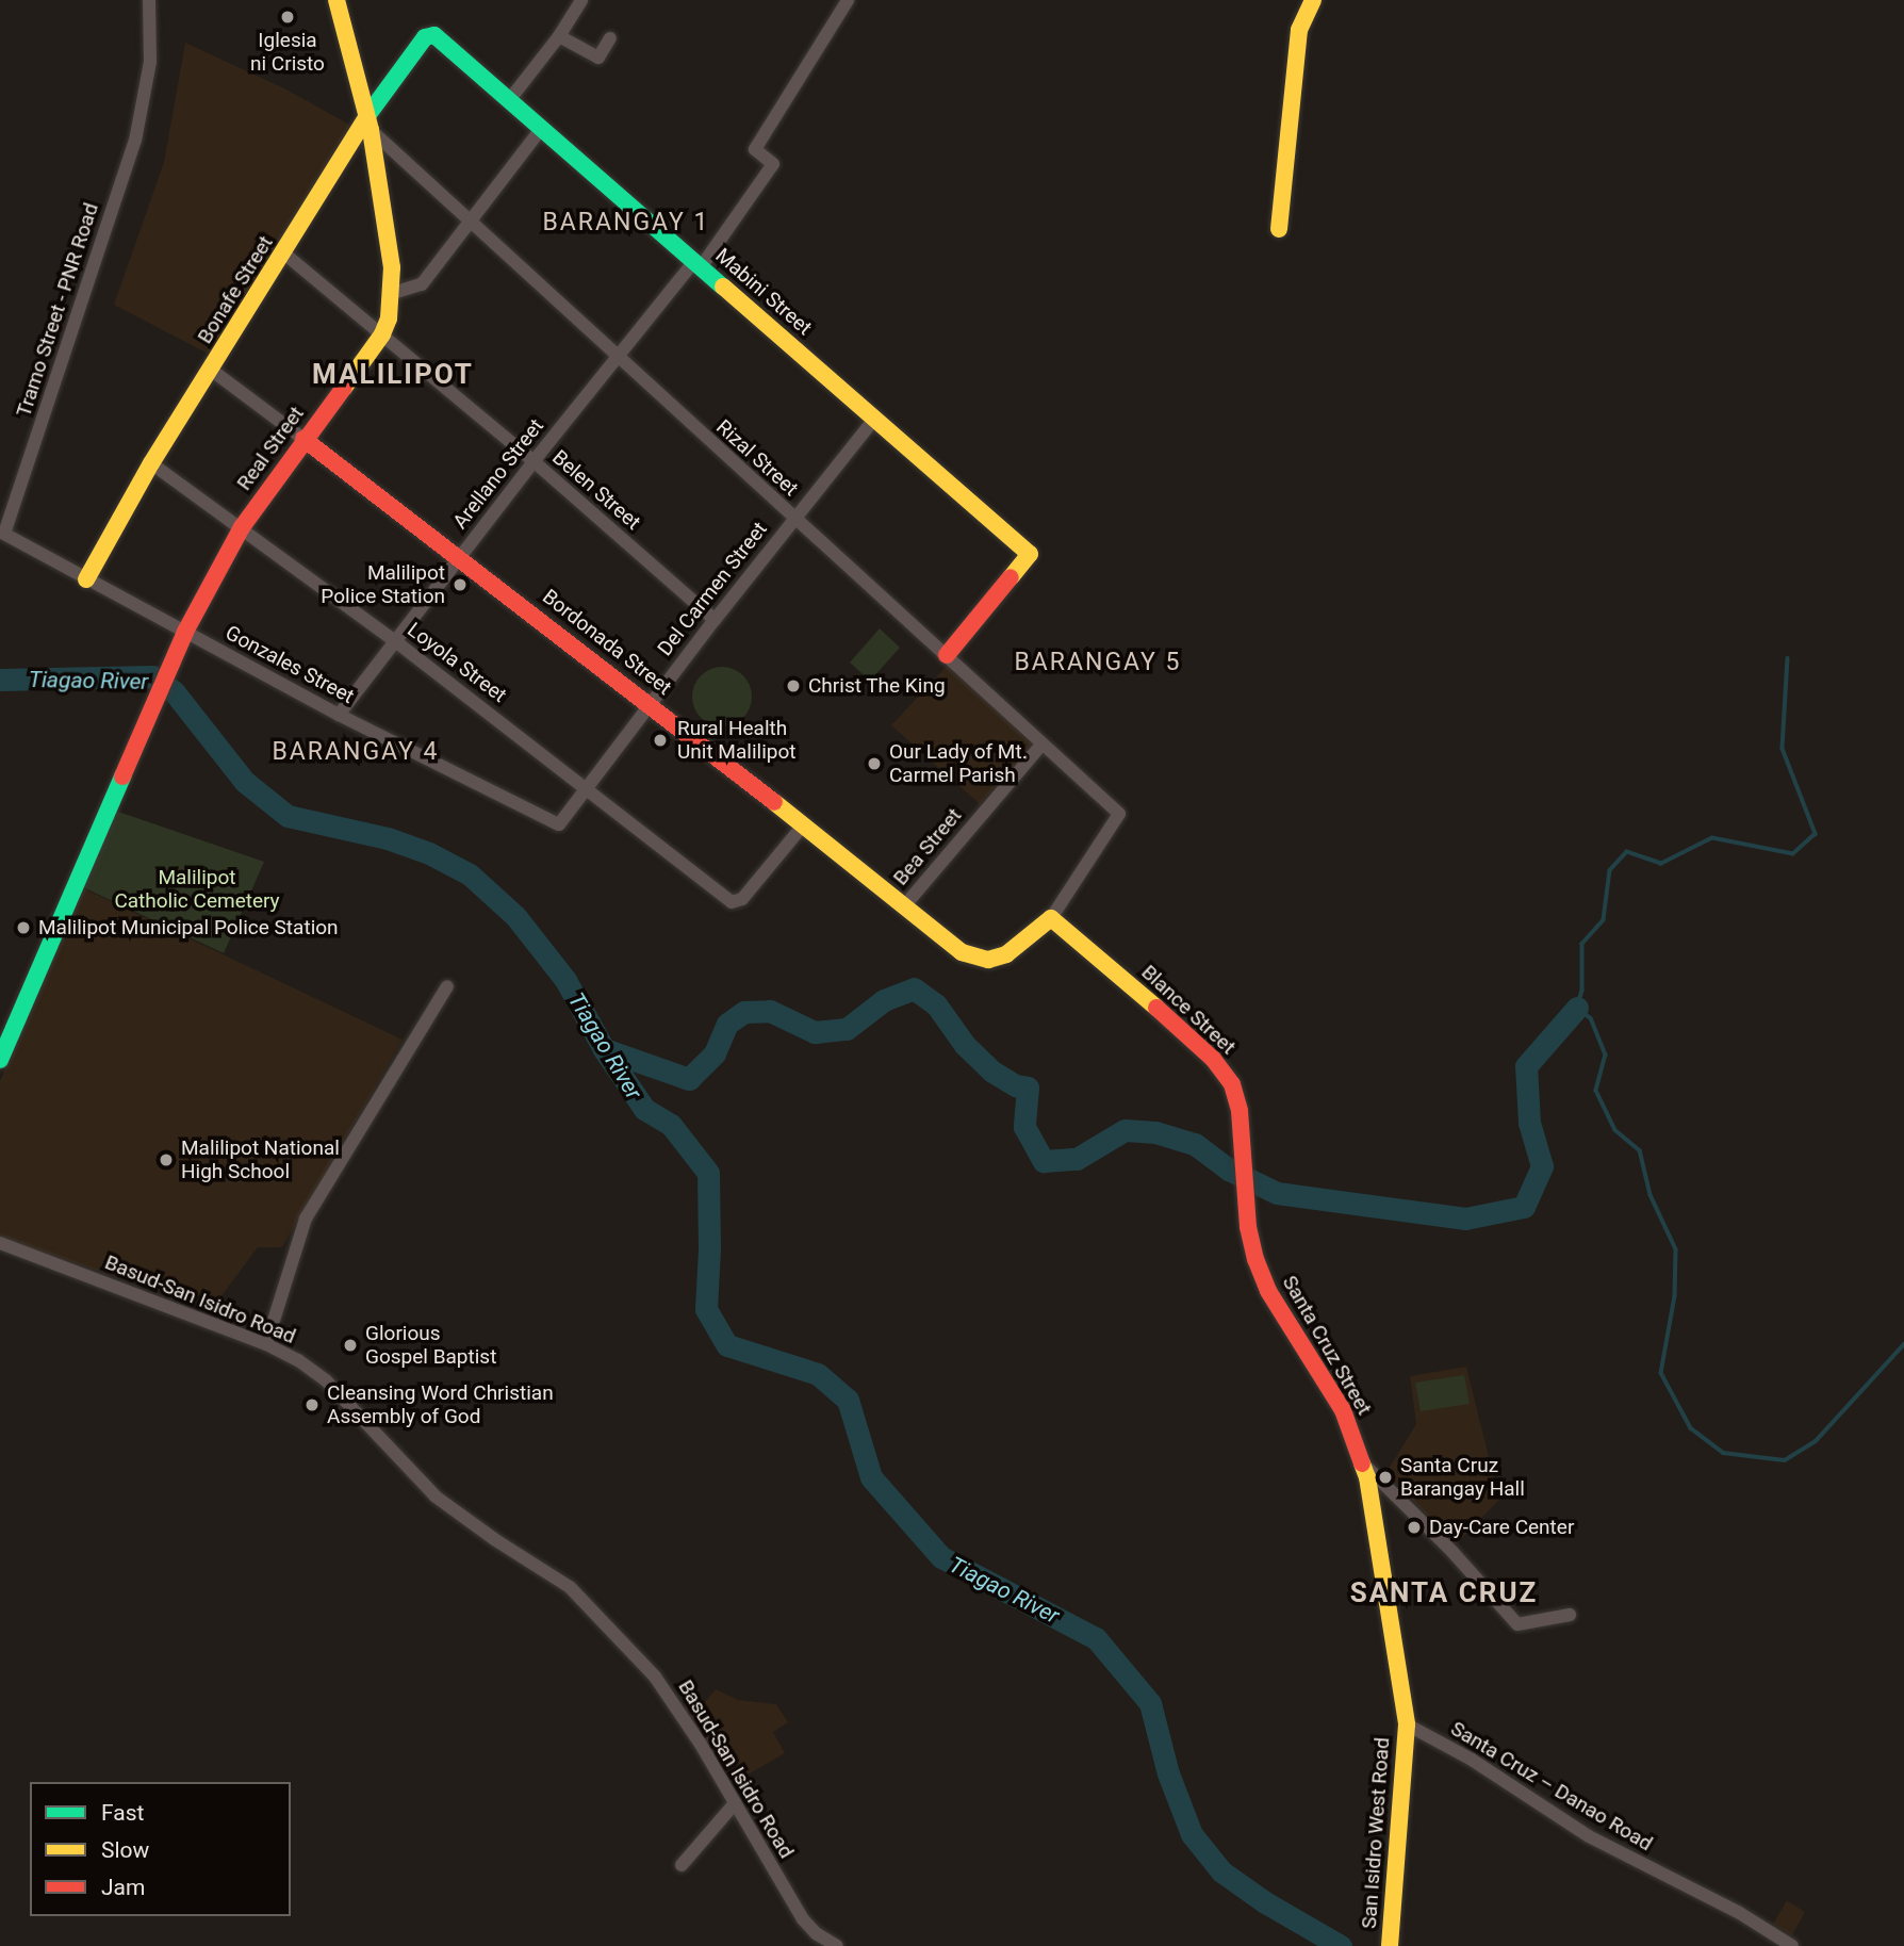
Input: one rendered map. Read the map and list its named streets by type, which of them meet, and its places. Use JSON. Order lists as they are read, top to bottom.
{
  "streets": {
    "street": [
      "Bonafe Street",
      "Mabini Street",
      "Tramo Street - PNR Road",
      "Real Street",
      "Rizal Street",
      "Arellano Street",
      "Belen Street",
      "Del Carmen Street",
      "Bordonada Street",
      "Loyola Street",
      "Gonzales Street",
      "Bea Street",
      "Blance Street",
      "Basud-San Isidro Road",
      "Santa Cruz Street",
      "Santa Cruz – Danao Road",
      "San Isidro West Road"
    ]
  },
  "crossings": [
    ["Bonafe Street", "Mabini Street"],
    ["Bonafe Street", "Real Street"],
    ["Bonafe Street", "Rizal Street"],
    ["Bonafe Street", "Belen Street"],
    ["Bonafe Street", "Loyola Street"],
    ["Bonafe Street", "Gonzales Street"],
    ["Mabini Street", "Rizal Street"],
    ["Mabini Street", "Arellano Street"],
    ["Mabini Street", "Del Carmen Street"],
    ["Tramo Street - PNR Road", "Gonzales Street"],
    ["Real Street", "Rizal Street"],
    ["Real Street", "Belen Street"],
    ["Real Street", "Bordonada Street"],
    ["Real Street", "Loyola Street"],
    ["Real Street", "Gonzales Street"],
    ["Rizal Street", "Arellano Street"],
    ["Rizal Street", "Del Carmen Street"],
    ["Rizal Street", "Bordonada Street"],
    ["Rizal Street", "Bea Street"],
    ["Rizal Street", "Blance Street"],
    ["Arellano Street", "Belen Street"],
    ["Arellano Street", "Bordonada Street"],
    ["Arellano Street", "Loyola Street"],
    ["Arellano Street", "Gonzales Street"],
    ["Belen Street", "Del Carmen Street"],
    ["Del Carmen Street", "Bordonada Street"],
    ["Del Carmen Street", "Loyola Street"],
    ["Del Carmen Street", "Gonzales Street"],
    ["Bordonada Street", "Loyola Street"],
    ["Bordonada Street", "Bea Street"],
    ["Bordonada Street", "Blance Street"],
    ["Blance Street", "Santa Cruz Street"],
    ["Santa Cruz Street", "Santa Cruz – Danao Road"],
    ["Santa Cruz Street", "San Isidro West Road"],
    ["Santa Cruz – Danao Road", "San Isidro West Road"]
  ],
  "districts": [
    "BARANGAY 1",
    "MALILIPOT",
    "BARANGAY 5",
    "BARANGAY 4",
    "SANTA CRUZ"
  ],
  "water": ["Tiagao River"],
  "parks": ["Malilipot Catholic Cemetery"],
  "places": [
    "Iglesia ni Cristo",
    "Malilipot Police Station",
    "Christ The King",
    "Rural Health Unit Malilipot",
    "Our Lady of Mt. Carmel Parish",
    "Malilipot Municipal Police Station",
    "Malilipot National High School",
    "Glorious Gospel Baptist",
    "Cleansing Word Christian Assembly of God",
    "Santa Cruz Barangay Hall",
    "Day-Care Center"
  ],
  "legend": ["Fast", "Slow", "Jam"]
}
